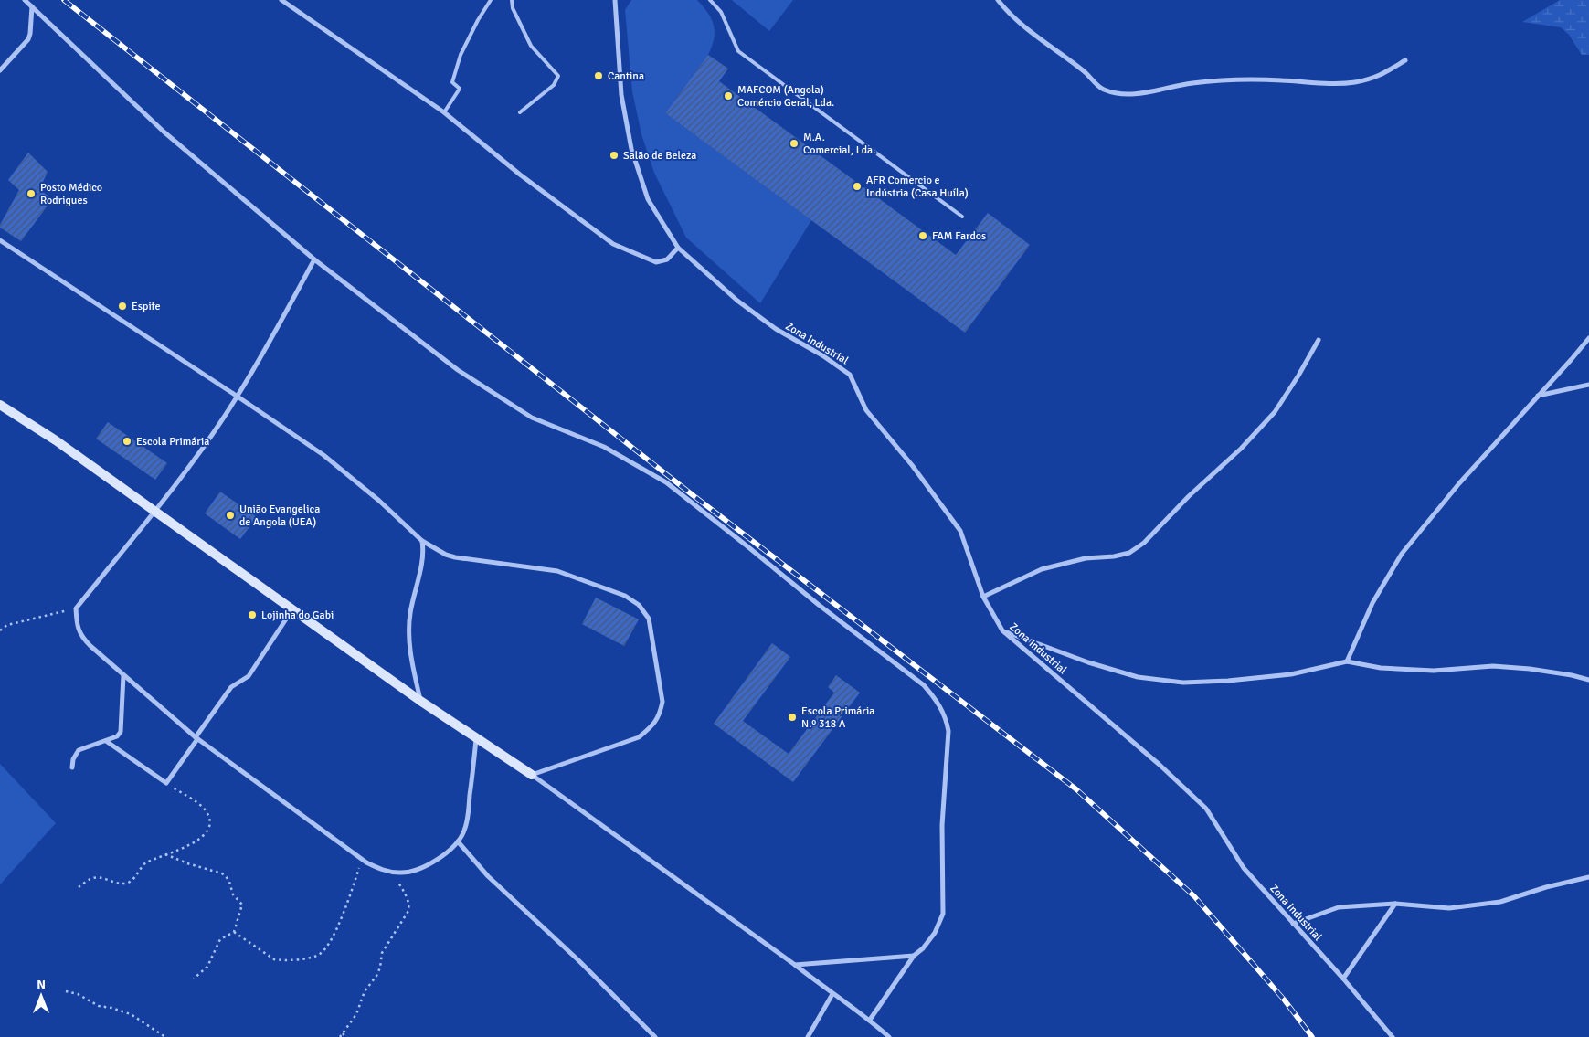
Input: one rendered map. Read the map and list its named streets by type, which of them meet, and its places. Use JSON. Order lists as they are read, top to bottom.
{
  "streets": {
    "street": ["Zona Industrial"]
  },
  "places": [
    "Cantina",
    "MAFCOM (Angola) Comércio Geral, Lda.",
    "M.A. Comercial, Lda.",
    "Salão de Beleza",
    "AFR Comercio e Indústria (Casa Huíla)",
    "Posto Médico Rodrigues",
    "FAM Fardos",
    "Espife",
    "Escola Primária",
    "União Evangelica de Angola (UEA)",
    "Lojinha do Gabi",
    "Escola Primária N.º 318 A"
  ],
  "north": "top"
}
